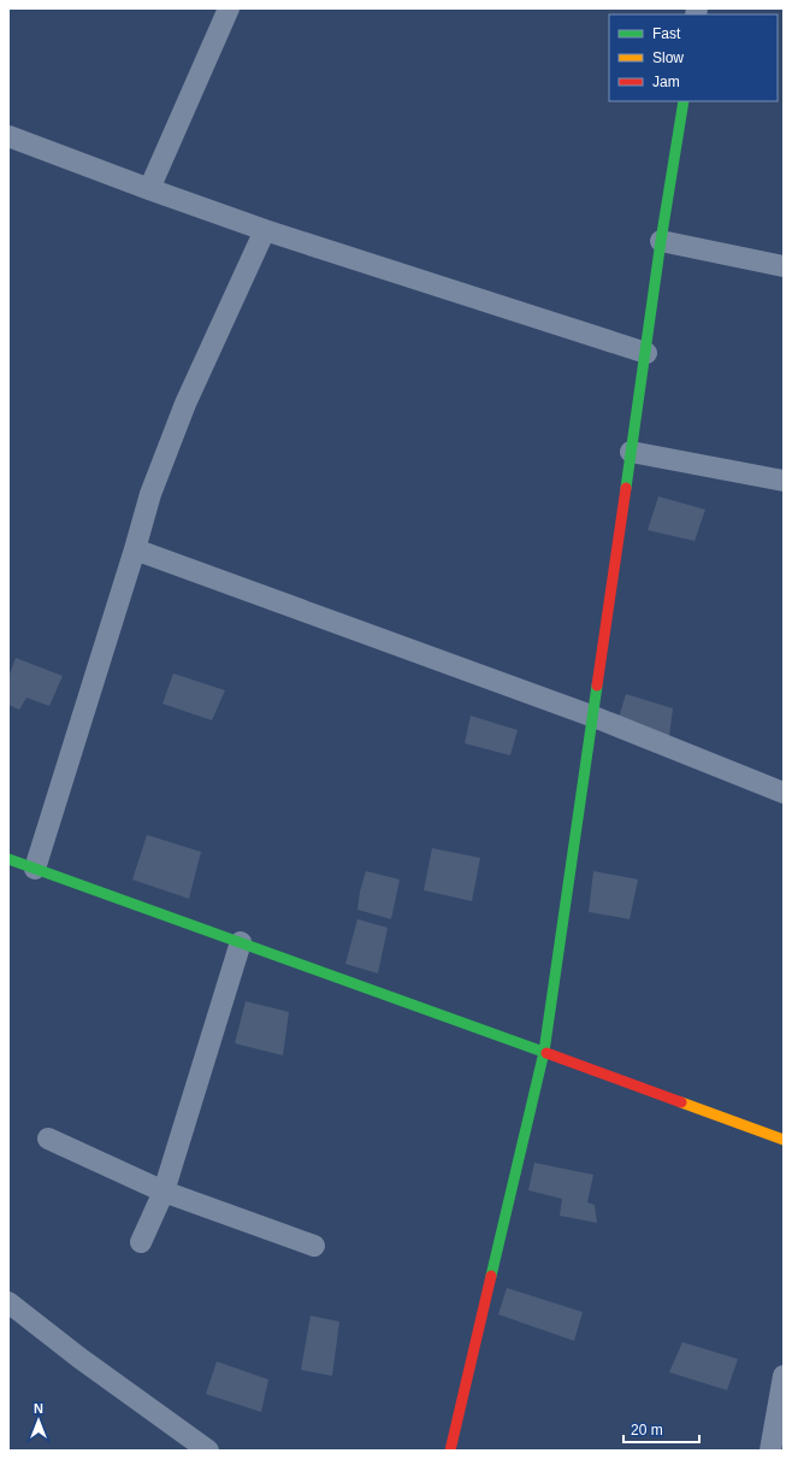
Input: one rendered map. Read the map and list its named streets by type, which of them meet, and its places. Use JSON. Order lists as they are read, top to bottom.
{
  "legend": ["Fast", "Slow", "Jam"],
  "scale_bar": "20 m",
  "north": "top"
}
